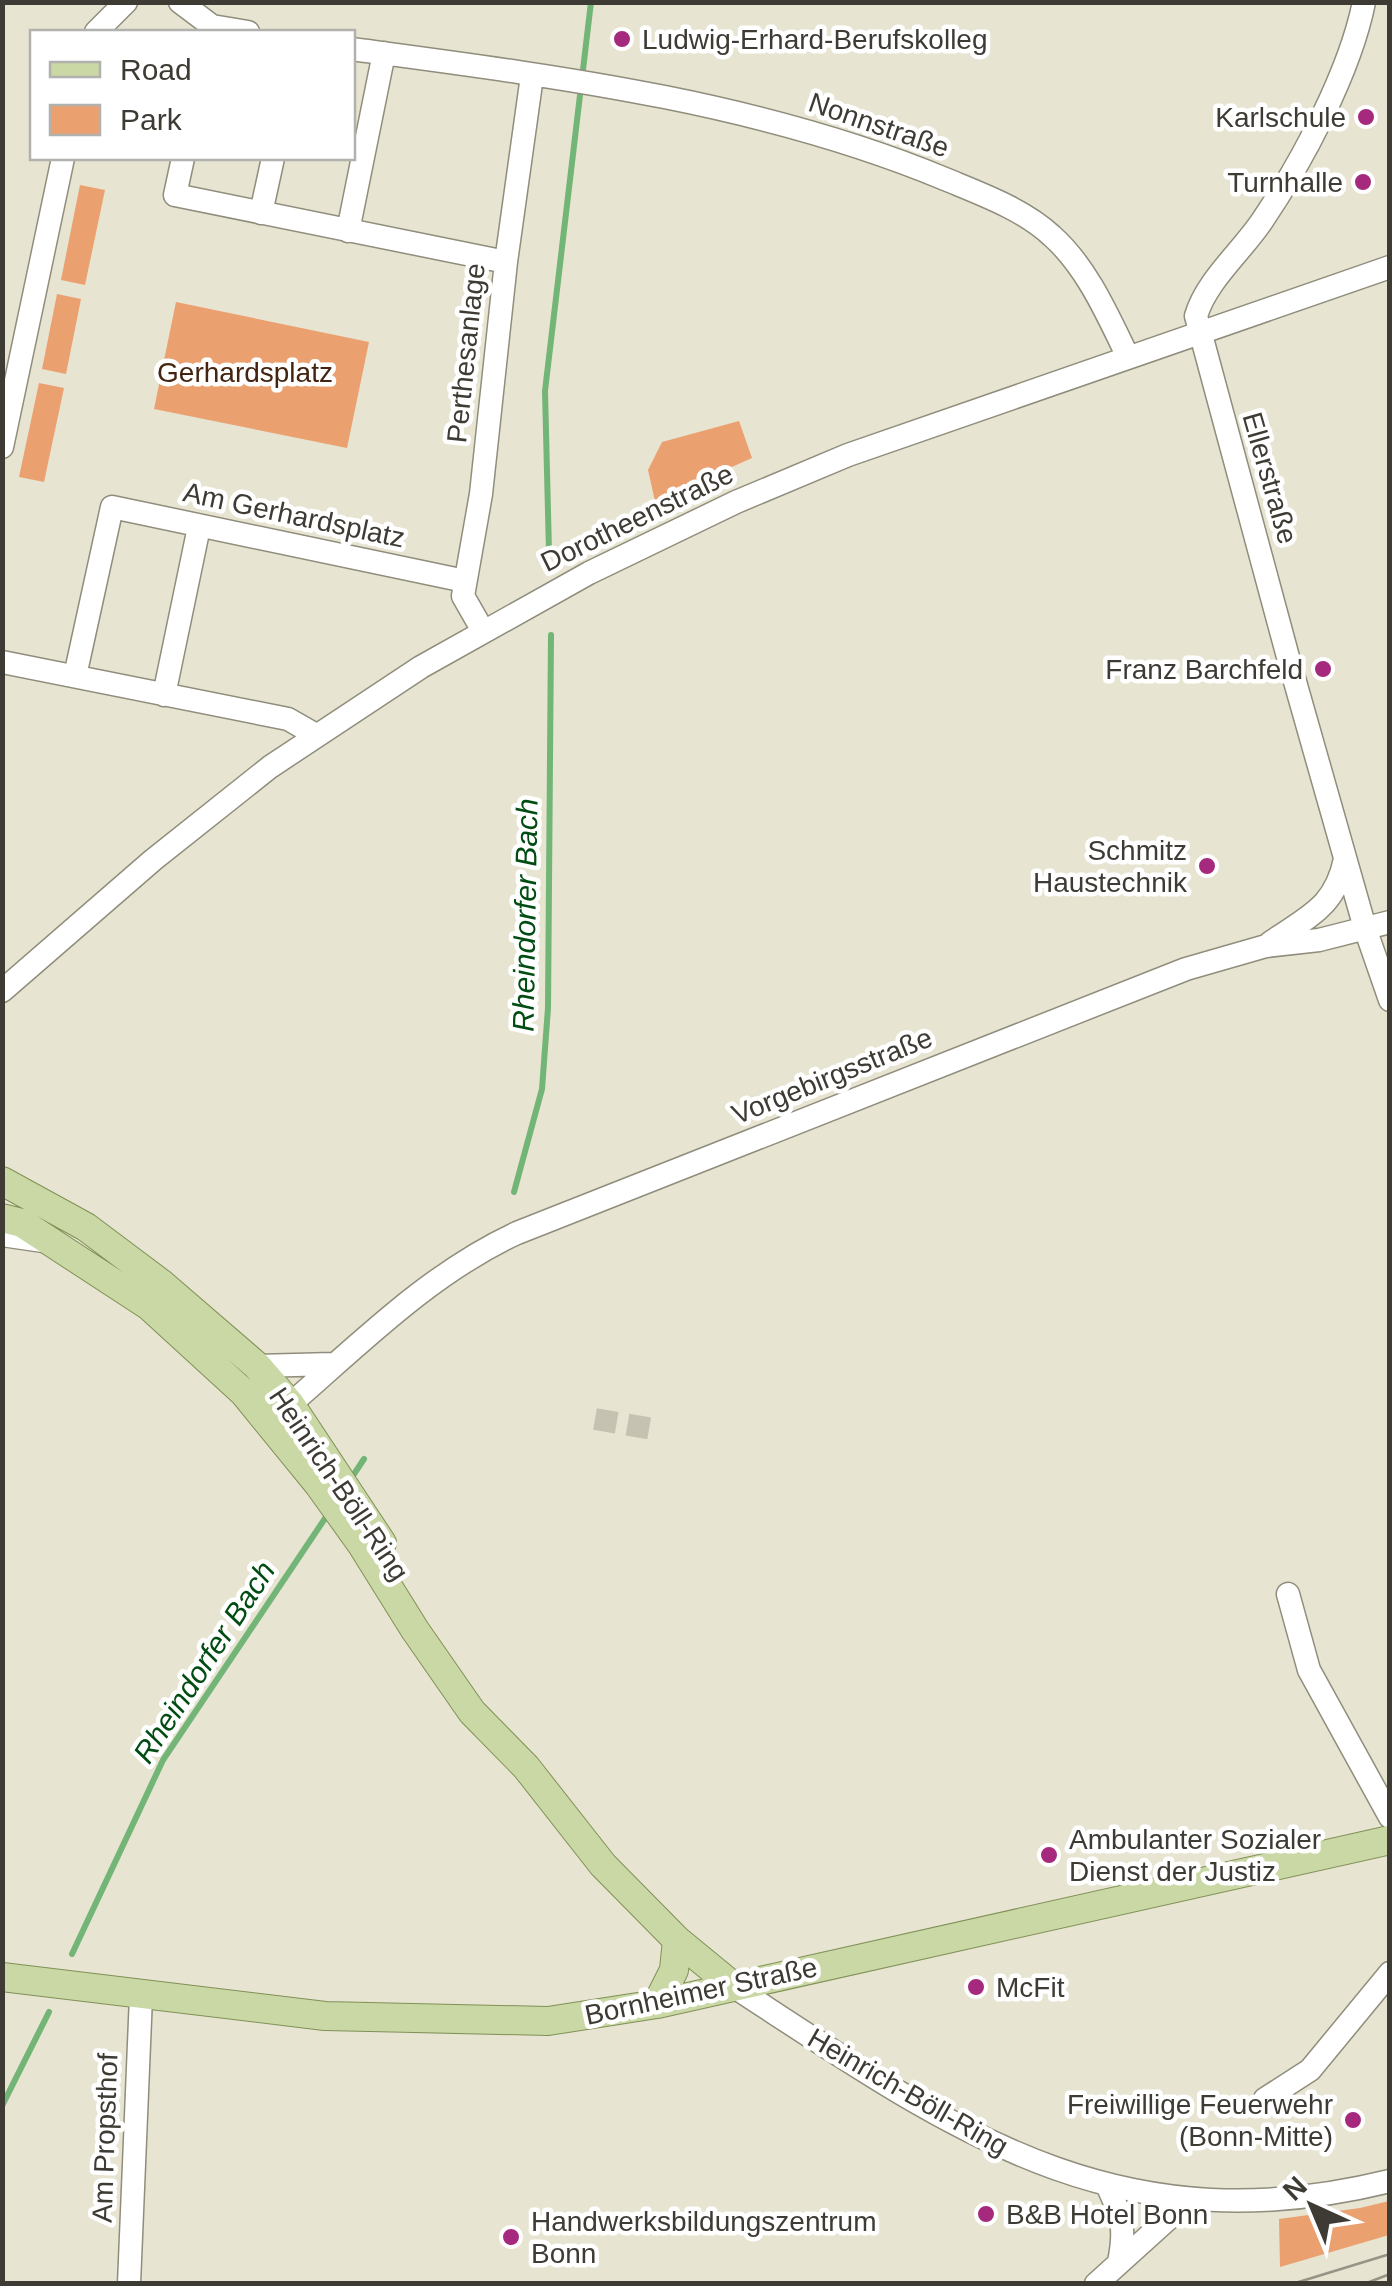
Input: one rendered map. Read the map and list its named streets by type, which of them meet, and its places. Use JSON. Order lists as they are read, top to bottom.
{
  "streets": {
    "main road": ["Heinrich-Böll-Ring", "Bornheimer Straße"],
    "street": [
      "Nonnstraße",
      "Perthesanlage",
      "Ellerstraße",
      "Am Gerhardsplatz",
      "Dorotheenstraße",
      "Vorgebirgsstraße",
      "Am Propsthof"
    ]
  },
  "crossings": [
    ["Nonnstraße", "Perthesanlage"],
    ["Nonnstraße", "Dorotheenstraße"],
    ["Perthesanlage", "Am Gerhardsplatz"],
    ["Ellerstraße", "Dorotheenstraße"],
    ["Ellerstraße", "Vorgebirgsstraße"],
    ["Vorgebirgsstraße", "Heinrich-Böll-Ring"],
    ["Heinrich-Böll-Ring", "Bornheimer Straße"],
    ["Bornheimer Straße", "Am Propsthof"]
  ],
  "water": ["Rheindorfer Bach"],
  "parks": ["Gerhardsplatz"],
  "places": [
    "Ludwig-Erhard-Berufskolleg",
    "Karlschule",
    "Turnhalle",
    "Franz Barchfeld",
    "Schmitz Haustechnik",
    "Ambulanter Sozialer Dienst der Justiz",
    "McFit",
    "Freiwillige Feuerwehr (Bonn-Mitte)",
    "B&B Hotel Bonn",
    "Handwerksbildungszentrum Bonn"
  ],
  "legend": ["Road", "Park"],
  "north": "top left"
}
